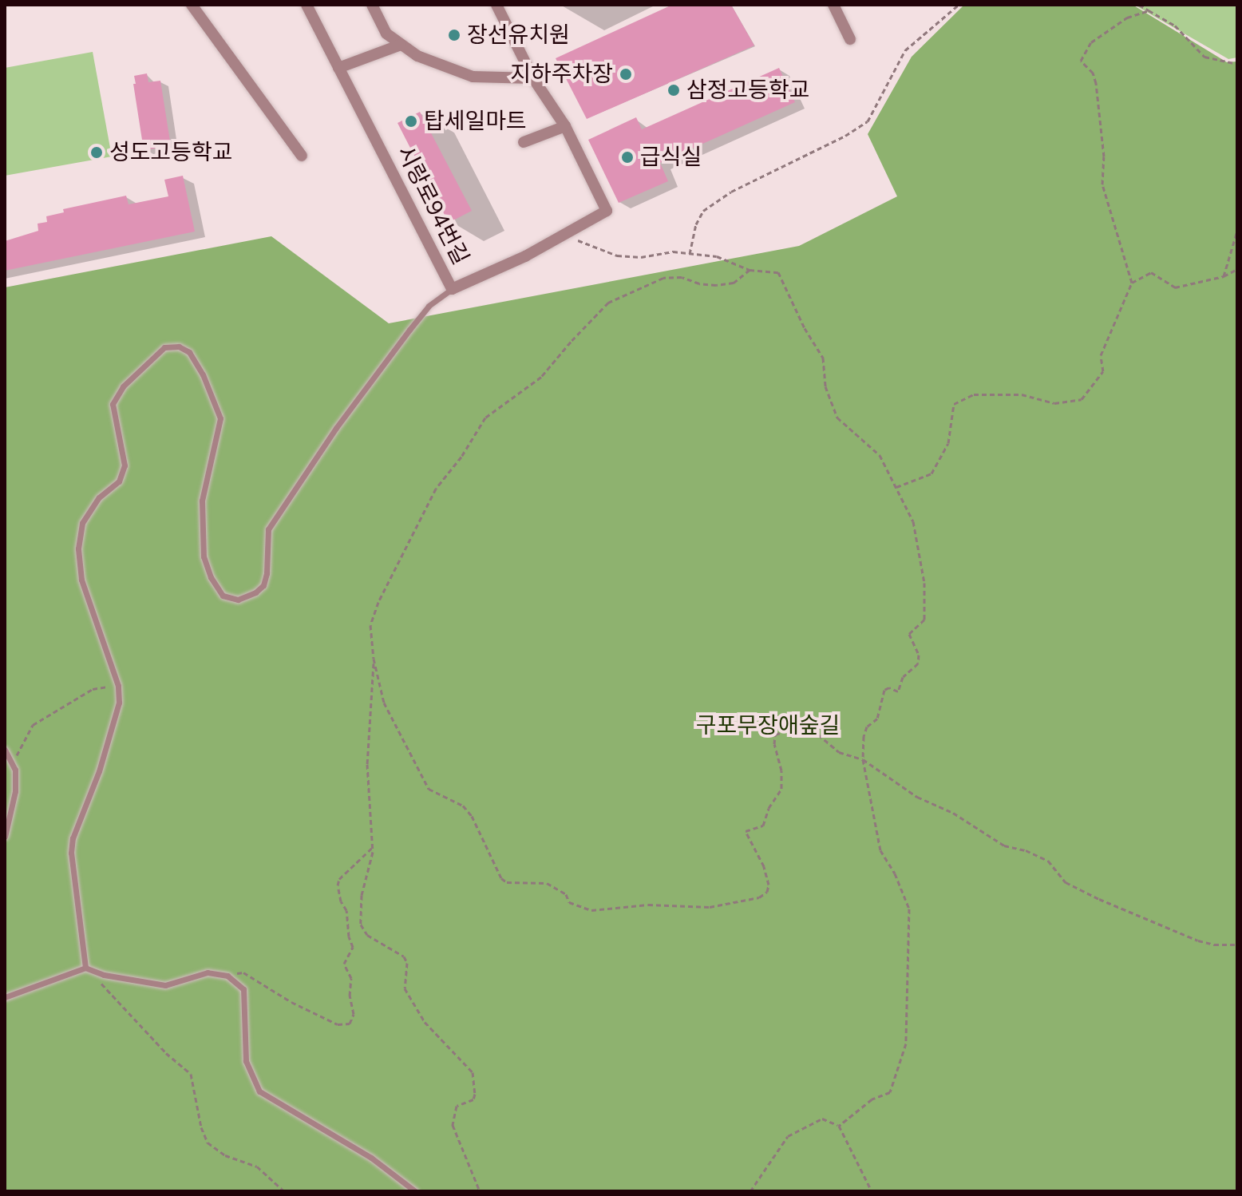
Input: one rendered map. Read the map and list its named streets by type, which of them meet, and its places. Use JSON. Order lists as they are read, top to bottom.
{
  "streets": {
    "street": ["시랑로94번길"]
  },
  "parks": ["구포무장애숲길"],
  "places": [
    "장선유치원",
    "지하주차장",
    "삼정고등학교",
    "탑세일마트",
    "성도고등학교",
    "급식실"
  ]
}
